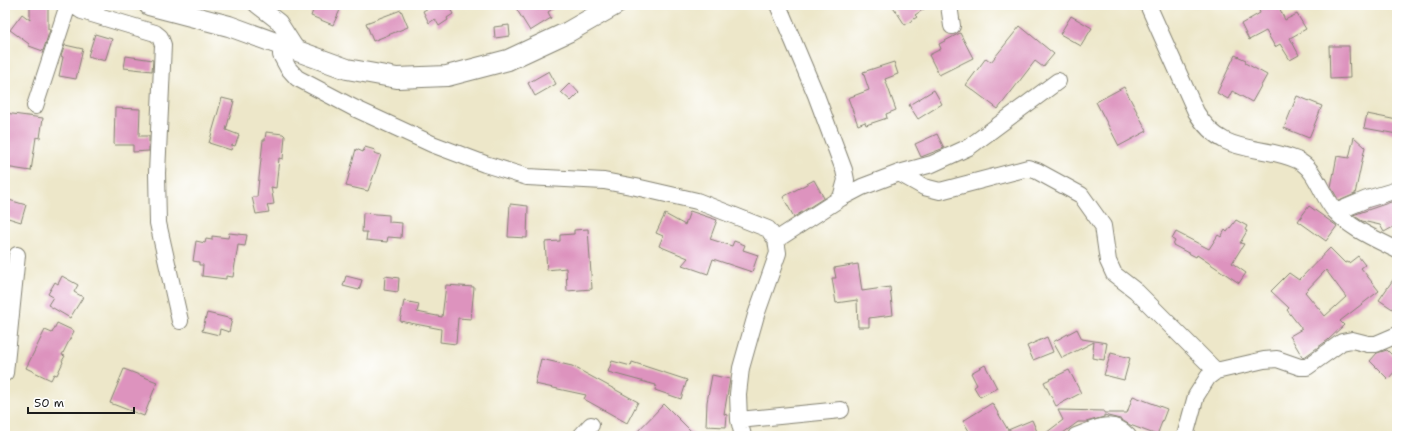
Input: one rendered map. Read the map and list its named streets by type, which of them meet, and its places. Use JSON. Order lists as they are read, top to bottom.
{
  "scale_bar": "50 m"
}
